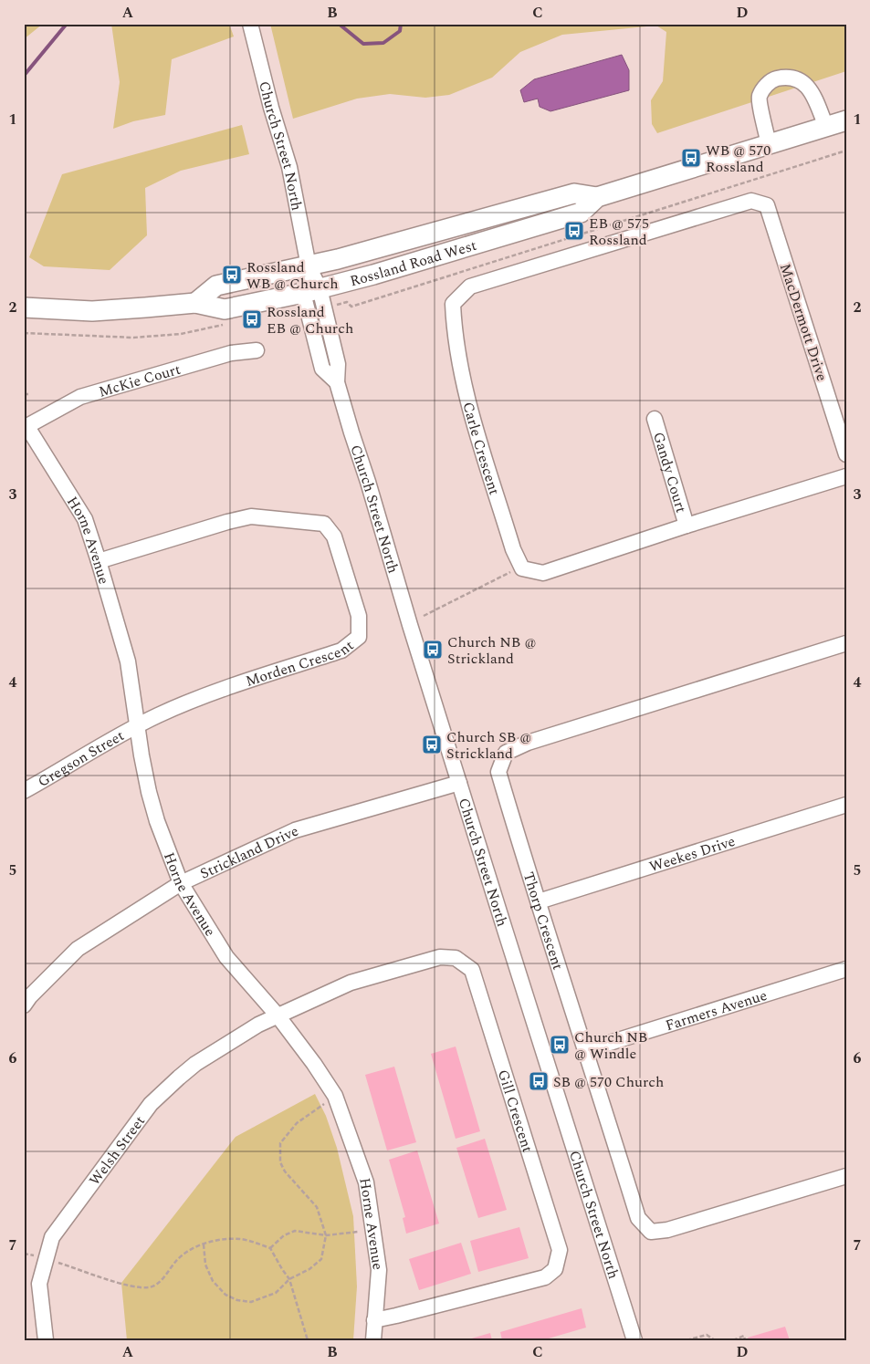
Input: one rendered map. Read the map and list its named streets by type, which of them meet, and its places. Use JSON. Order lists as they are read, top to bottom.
{
  "streets": {
    "main road": ["Rossland Road West"],
    "street": [
      "Church Street North",
      "MacDermott Drive",
      "McKie Court",
      "Carle Crescent",
      "Gandy Court",
      "Horne Avenue",
      "Morden Crescent",
      "Gregson Street",
      "Strickland Drive",
      "Weekes Drive",
      "Thorp Crescent",
      "Farmers Avenue",
      "Gill Crescent",
      "Welsh Street"
    ]
  },
  "crossings": [
    ["Church Street North", "Rossland Road West"],
    ["Church Street North", "Strickland Drive"],
    ["MacDermott Drive", "Carle Crescent"],
    ["McKie Court", "Horne Avenue"],
    ["Horne Avenue", "Morden Crescent"],
    ["Horne Avenue", "Gregson Street"],
    ["Horne Avenue", "Strickland Drive"],
    ["Horne Avenue", "Gill Crescent"],
    ["Horne Avenue", "Welsh Street"],
    ["Morden Crescent", "Gregson Street"],
    ["Weekes Drive", "Thorp Crescent"],
    ["Thorp Crescent", "Farmers Avenue"],
    ["Gill Crescent", "Welsh Street"]
  ],
  "places": {
    "bus stop": [
      "WB @ 570 Rossland",
      "EB @ 575 Rossland",
      "Rossland WB @ Church",
      "Rossland EB @ Church",
      "Church NB @ Strickland",
      "Church SB @ Strickland",
      "Church NB @ Windle",
      "SB @ 570 Church"
    ]
  },
  "grid": {
    "columns": [
      "A",
      "B",
      "C",
      "D"
    ],
    "rows": [
      "1",
      "2",
      "3",
      "4",
      "5",
      "6",
      "7"
    ]
  }
}
